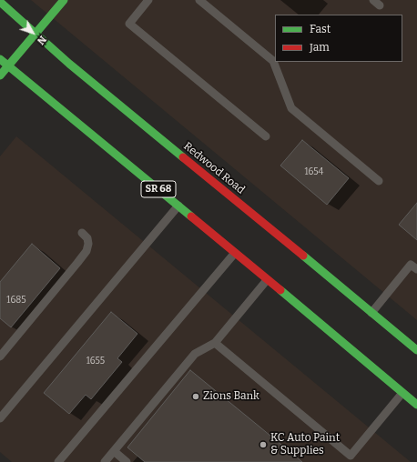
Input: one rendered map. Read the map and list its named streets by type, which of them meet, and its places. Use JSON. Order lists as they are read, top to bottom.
{
  "streets": {
    "main road": ["Redwood Road", "SR 68"]
  },
  "places": ["Zions Bank", "KC Auto Paint & Supplies"],
  "house_numbers": ["1654", "1685", "1655"],
  "legend": ["Fast", "Jam"],
  "north": "bottom right"
}
